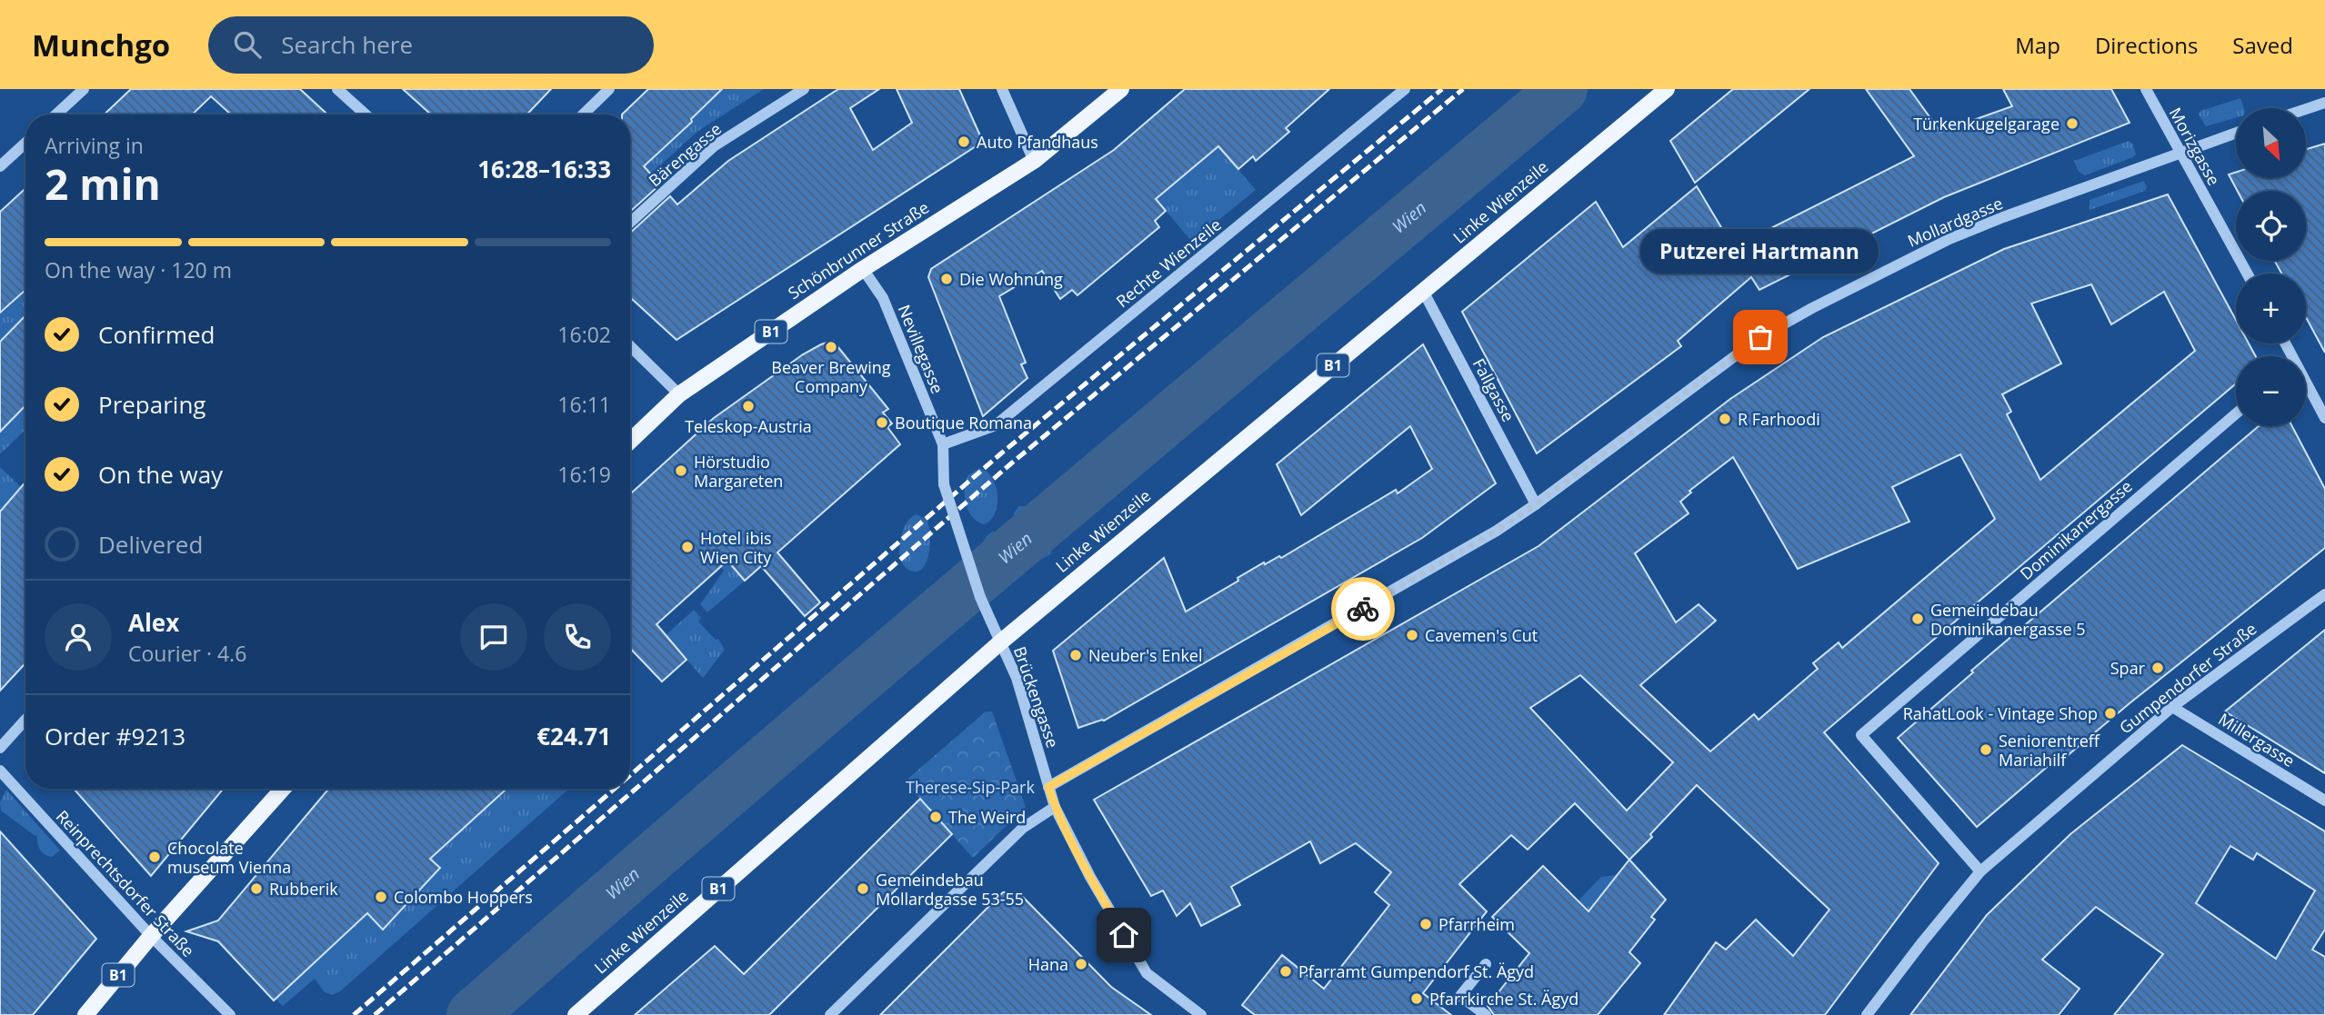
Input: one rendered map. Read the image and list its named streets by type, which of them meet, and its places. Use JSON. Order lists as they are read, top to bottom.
{
  "streets": {
    "main road": ["Linke Wienzeile", "Schönbrunner Straße", "B1"],
    "street": [
      "Morizgasse",
      "Bärengasse",
      "Mollardgasse",
      "Rechte Wienzeile",
      "Nevillegasse",
      "Fallgasse",
      "Dominikanergasse",
      "Gumpendorfer Straße",
      "Brückengasse",
      "Millergasse",
      "Reinprechtsdorfer Straße"
    ]
  },
  "crossings": [
    ["Morizgasse", "Mollardgasse"],
    ["Linke Wienzeile", "Fallgasse"],
    ["Linke Wienzeile", "Brückengasse"],
    ["Mollardgasse", "Fallgasse"],
    ["Mollardgasse", "Brückengasse"],
    ["Schönbrunner Straße", "Nevillegasse"],
    ["Rechte Wienzeile", "Nevillegasse"],
    ["Rechte Wienzeile", "Brückengasse"],
    ["B1", "Reinprechtsdorfer Straße"],
    ["Nevillegasse", "Brückengasse"],
    ["Dominikanergasse", "Gumpendorfer Straße"],
    ["Gumpendorfer Straße", "Millergasse"]
  ],
  "water": ["Wien"],
  "parks": ["Therese-Sip-Park"],
  "places": [
    "Türkenkugelgarage",
    "Auto Pfandhaus",
    "Die Wohnung",
    "Putzerei Hartmann",
    "Beaver Brewing Company",
    "Teleskop-Austria",
    "R Farhoodi",
    "Boutique Romana",
    "Hörstudio Margareten",
    "Hotel ibis Wien City",
    "Gemeindebau Dominikanergasse 5",
    "Cavemen's Cut",
    "Neuber's Enkel",
    "Spar",
    "RahatLook - Vintage Shop",
    "Seniorentreff Mariahilf",
    "The Weird",
    "Chocolate museum Vienna",
    "Rubberik",
    "Gemeindebau Mollardgasse 53-55",
    "Colombo Hoppers",
    "Pfarrheim",
    "Hana",
    "Pfarramt Gumpendorf St. Ägyd",
    "Pfarrkirche St. Ägyd"
  ],
  "north": "bottom right",
  "page": {
    "header": "Munchgo",
    "search": "Search here",
    "nav": ["Map", "Directions", "Saved"],
    "map_buttons": ["+", "−"],
    "heading": ["2 min", "Arriving in", "16:28–16:33"],
    "panel": [
      "Alex",
      "Courier · 4.6",
      "Order #9213",
      "€24.71"
    ],
    "bar": "On the way · 120 m",
    "bubble": "Putzerei Hartmann",
    "list": [
      ["Confirmed", "16:02"],
      ["Preparing", "16:11"],
      ["On the way", "16:19"],
      "Delivered"
    ]
  }
}
